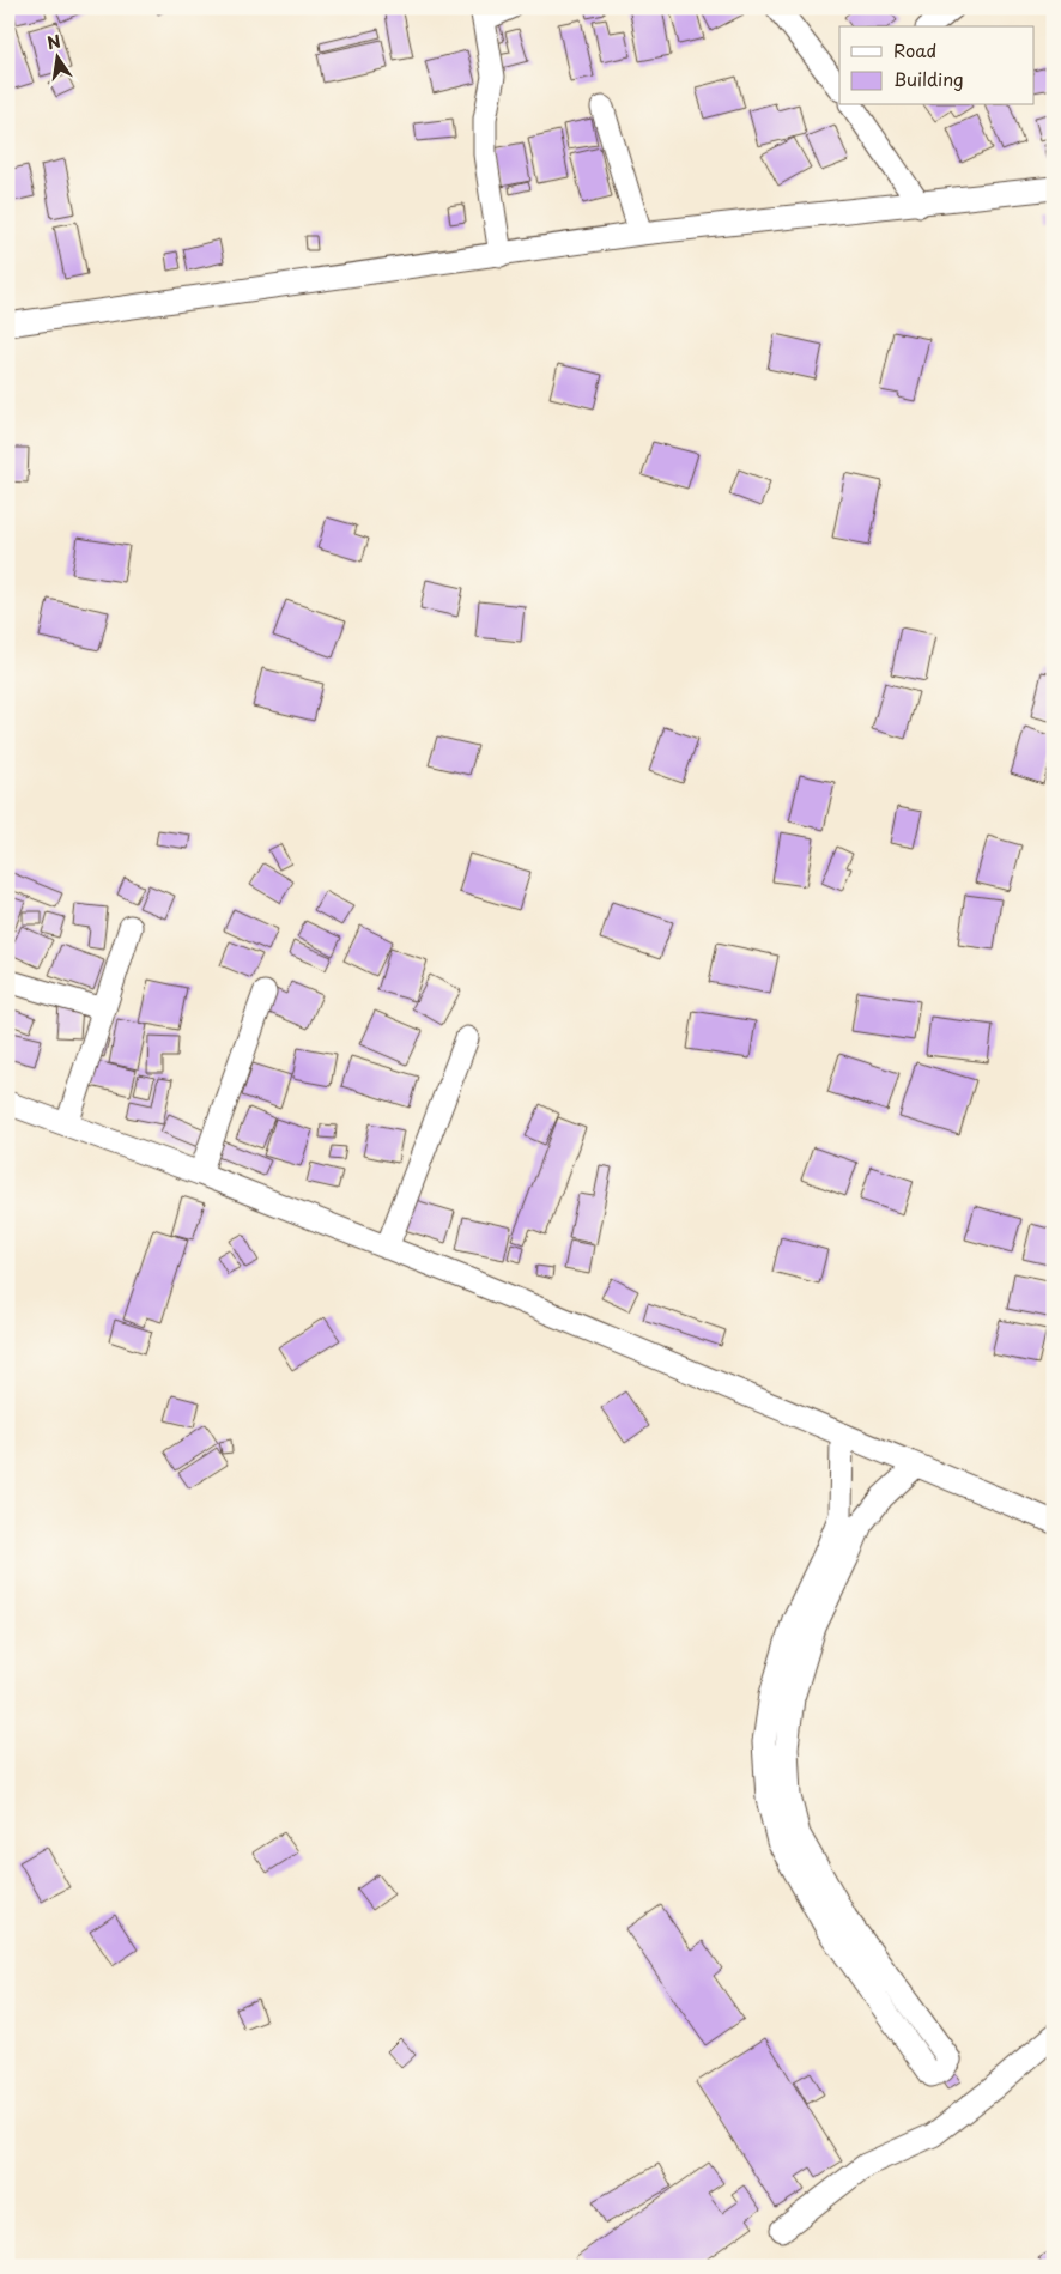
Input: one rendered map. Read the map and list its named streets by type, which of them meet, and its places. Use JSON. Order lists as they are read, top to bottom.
{
  "legend": ["Road", "Building"],
  "north": "top"
}
